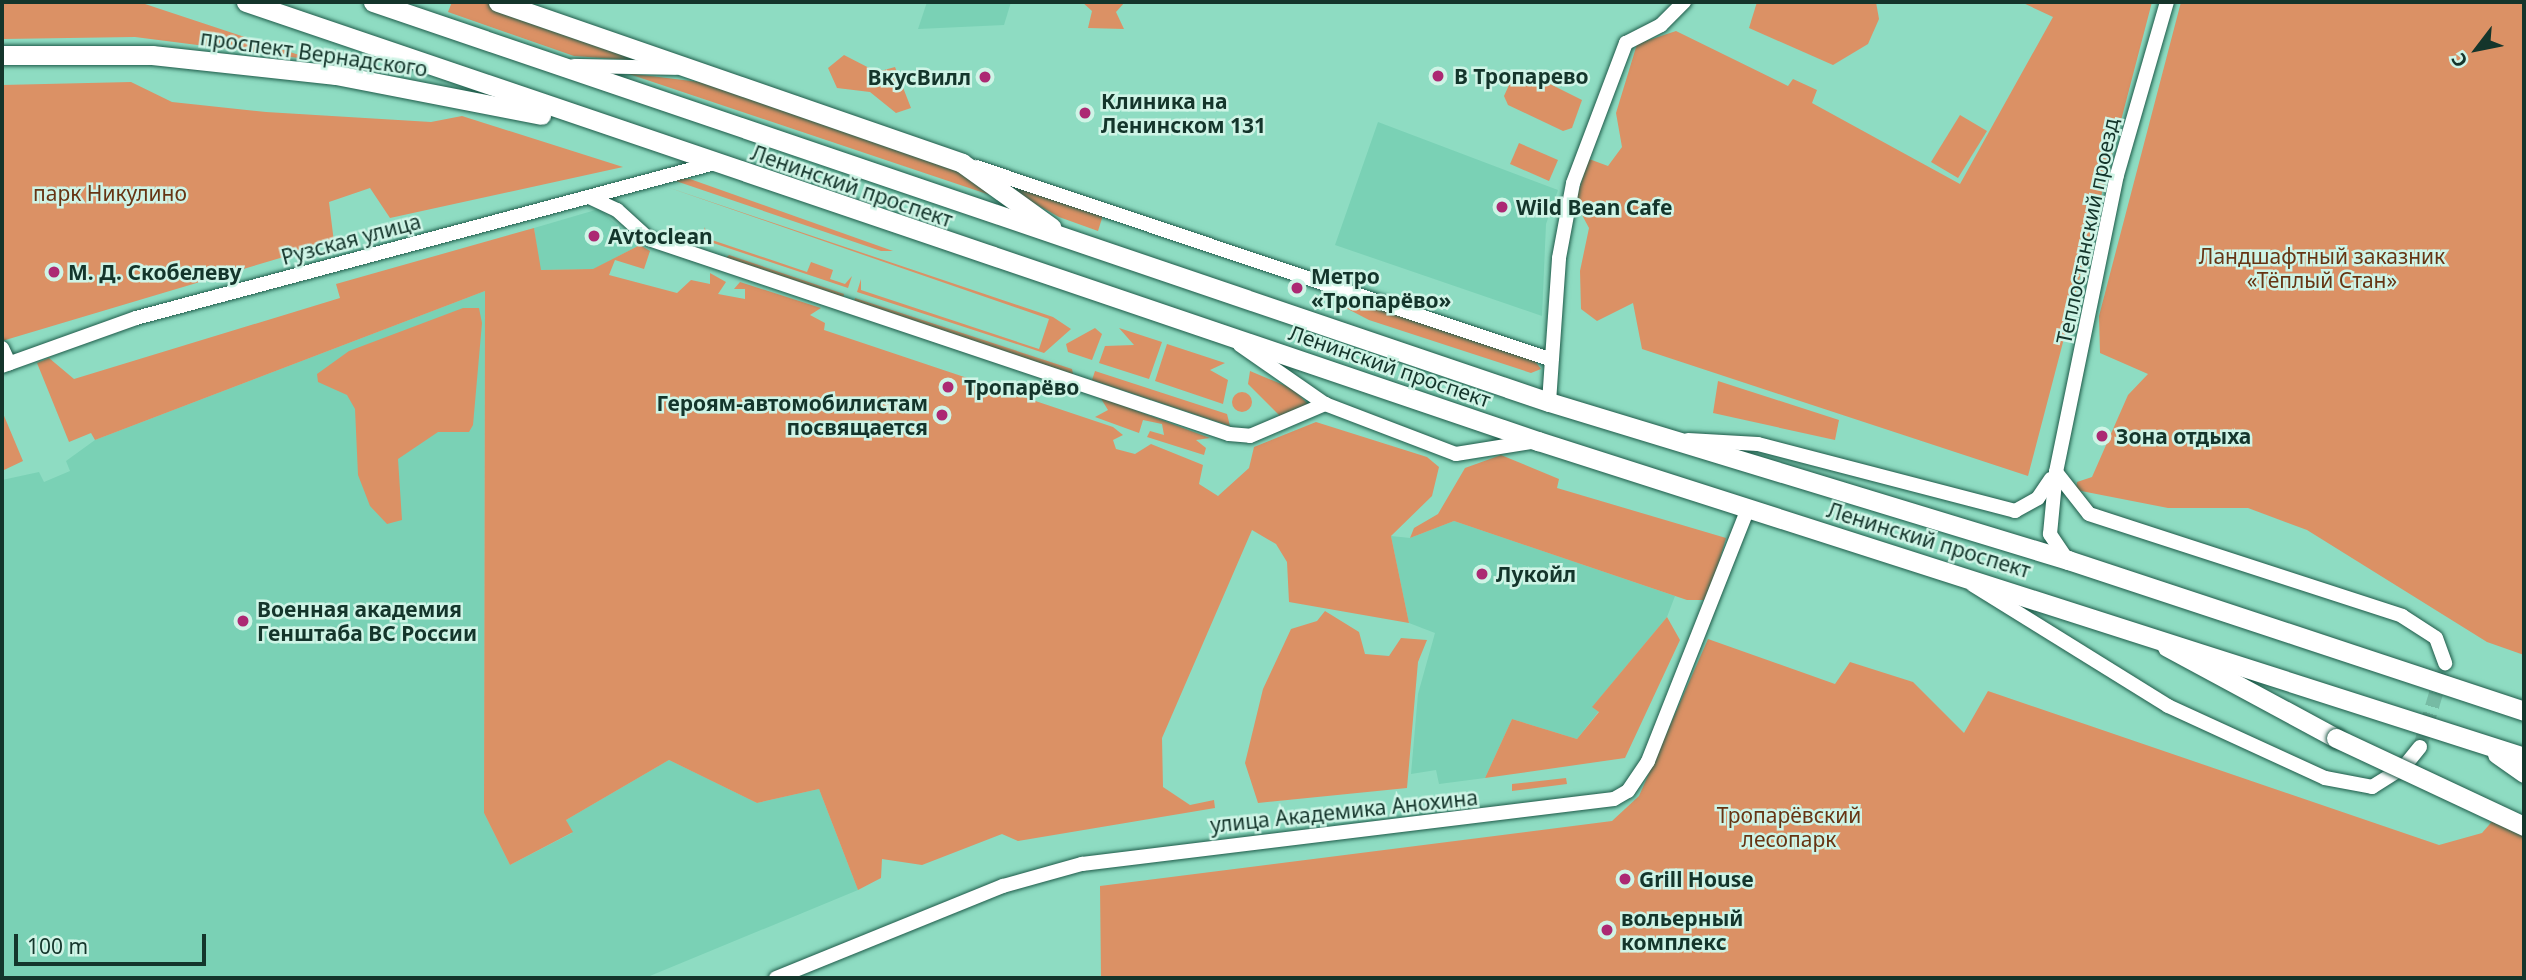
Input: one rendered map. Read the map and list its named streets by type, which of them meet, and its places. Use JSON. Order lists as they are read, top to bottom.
{
  "streets": {
    "main road": ["проспект Вернадского", "Ленинский проспект"],
    "street": ["Теплостанский проезд", "Рузская улица", "улица Академика Анохина"]
  },
  "crossings": [
    ["проспект Вернадского", "Ленинский проспект"],
    ["Ленинский проспект", "Теплостанский проезд"],
    ["Ленинский проспект", "Рузская улица"],
    ["Ленинский проспект", "улица Академика Анохина"]
  ],
  "parks": ["парк Никулино", "Ландшафтный заказник «Тёплый Стан»", "Тропарёвский лесопарк"],
  "places": [
    "В Тропарево",
    "ВкусВилл",
    "Клиника на Ленинском 131",
    "Wild Bean Cafe",
    "Avtoclean",
    "М. Д. Скобелеву",
    "Метро «Тропарёво»",
    "Тропарёво",
    "Героям-автомобилистам посвящается",
    "Зона отдыха",
    "Лукойл",
    "Военная академия Генштаба ВС России",
    "Grill House",
    "вольерный комплекс"
  ],
  "scale_bar": "100 m",
  "north": "bottom left"
}
